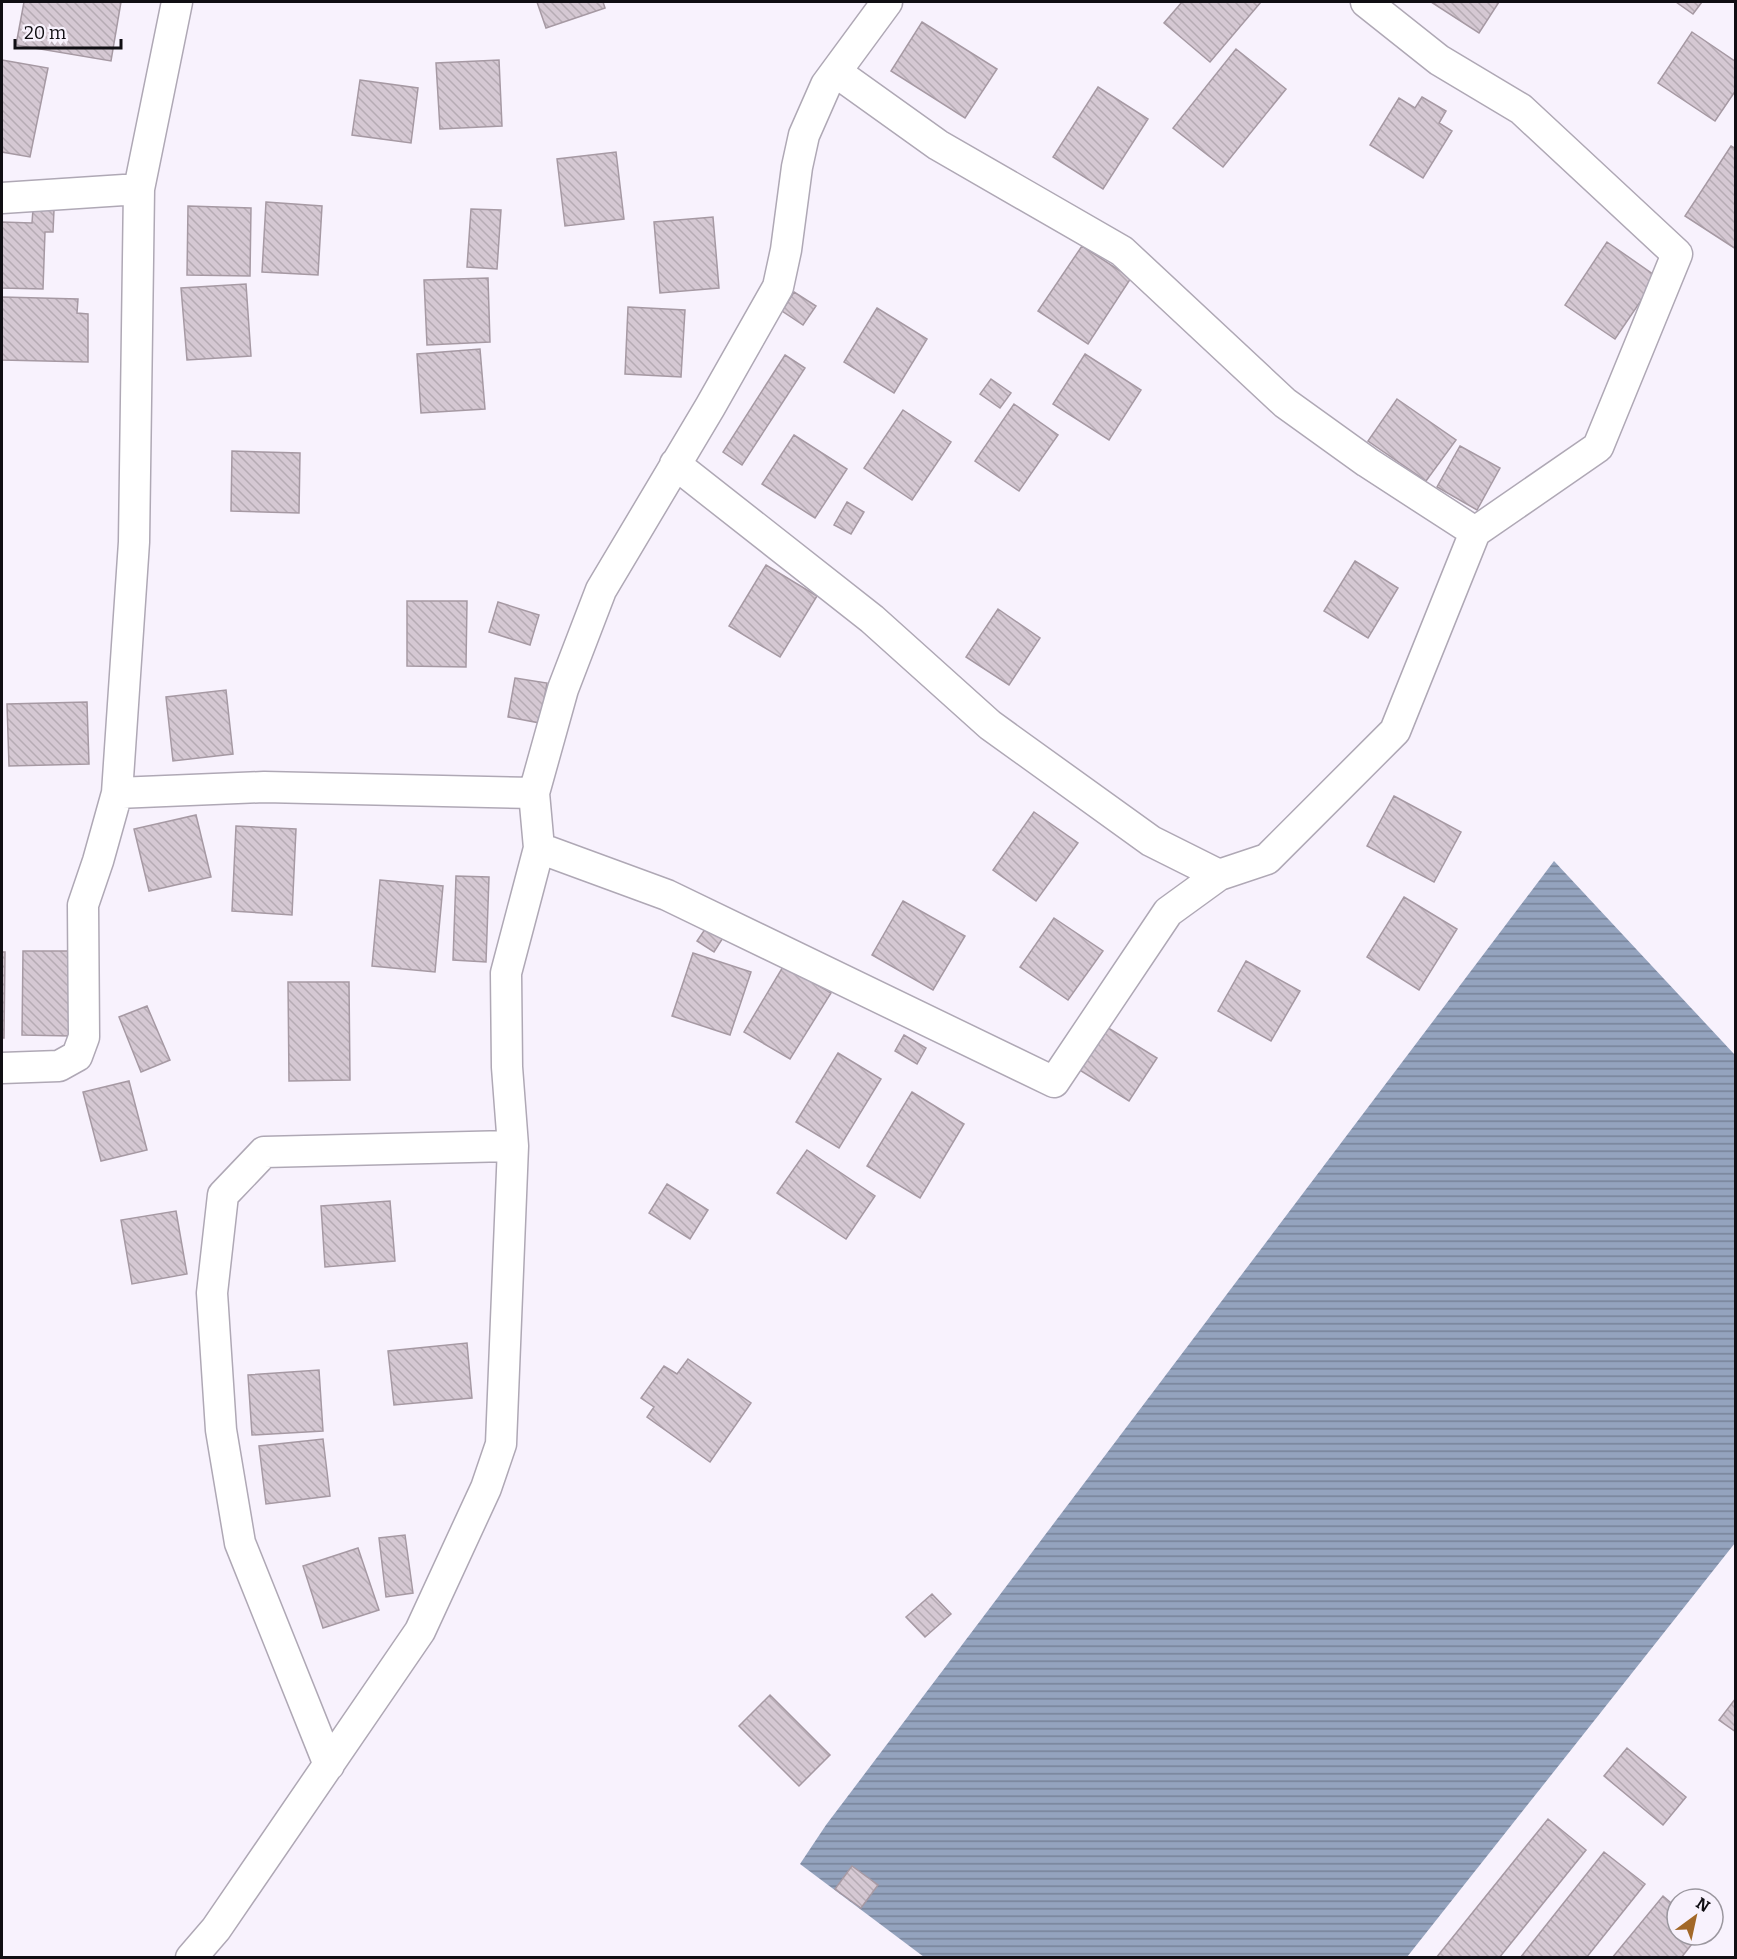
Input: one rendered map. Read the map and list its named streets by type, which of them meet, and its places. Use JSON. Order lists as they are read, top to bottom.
{
  "scale_bar": "20 m",
  "north": "top right"
}
